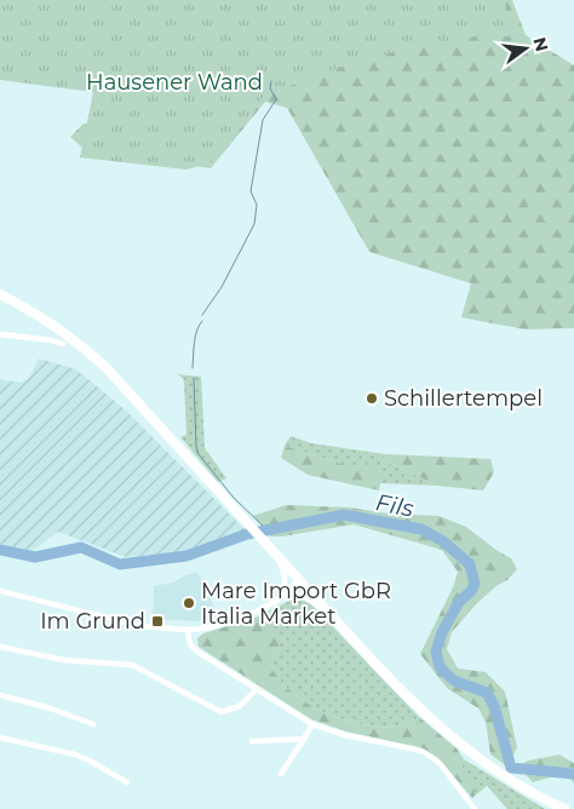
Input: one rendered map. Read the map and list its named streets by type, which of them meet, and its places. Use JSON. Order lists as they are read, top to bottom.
{
  "water": ["Fils"],
  "parks": ["Hausener Wand"],
  "places": {
    "other": ["Schillertempel", "Mare Import GbR Italia Market"],
    "transit": ["Im Grund"]
  },
  "north": "right"
}
